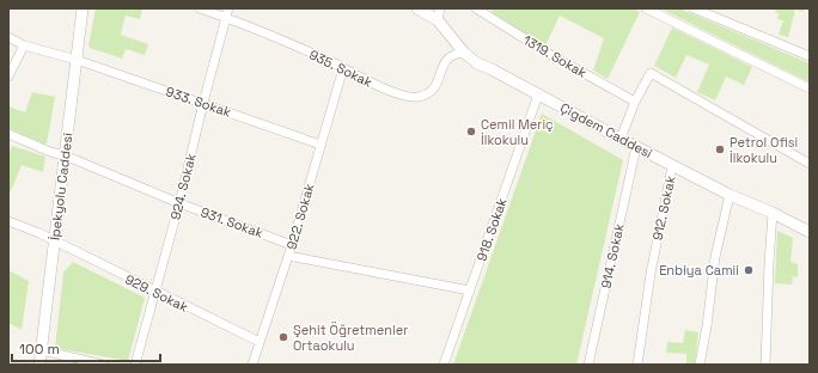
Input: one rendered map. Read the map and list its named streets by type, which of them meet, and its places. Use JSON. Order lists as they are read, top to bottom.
{
  "streets": {
    "street": [
      "1319. Sokak",
      "935. Sokak",
      "933. Sokak",
      "Çigdem Caddesi",
      "İpekyolu Caddesi",
      "924. Sokak",
      "912. Sokak",
      "922. Sokak",
      "931. Sokak",
      "918. Sokak",
      "914. Sokak",
      "929. Sokak"
    ]
  },
  "crossings": [
    ["935. Sokak", "Çigdem Caddesi"],
    ["935. Sokak", "924. Sokak"],
    ["935. Sokak", "922. Sokak"],
    ["933. Sokak", "İpekyolu Caddesi"],
    ["933. Sokak", "924. Sokak"],
    ["933. Sokak", "922. Sokak"],
    ["Çigdem Caddesi", "912. Sokak"],
    ["Çigdem Caddesi", "918. Sokak"],
    ["Çigdem Caddesi", "914. Sokak"],
    ["İpekyolu Caddesi", "931. Sokak"],
    ["İpekyolu Caddesi", "929. Sokak"],
    ["924. Sokak", "931. Sokak"],
    ["924. Sokak", "929. Sokak"],
    ["922. Sokak", "931. Sokak"],
    ["922. Sokak", "929. Sokak"]
  ],
  "places": [
    "Cemil Meriç İlkokulu",
    "Petrol Ofisi İlkokulu",
    "Enbiya Camii",
    "Şehit Öğretmenler Ortaokulu"
  ],
  "scale_bar": "100 m"
}
